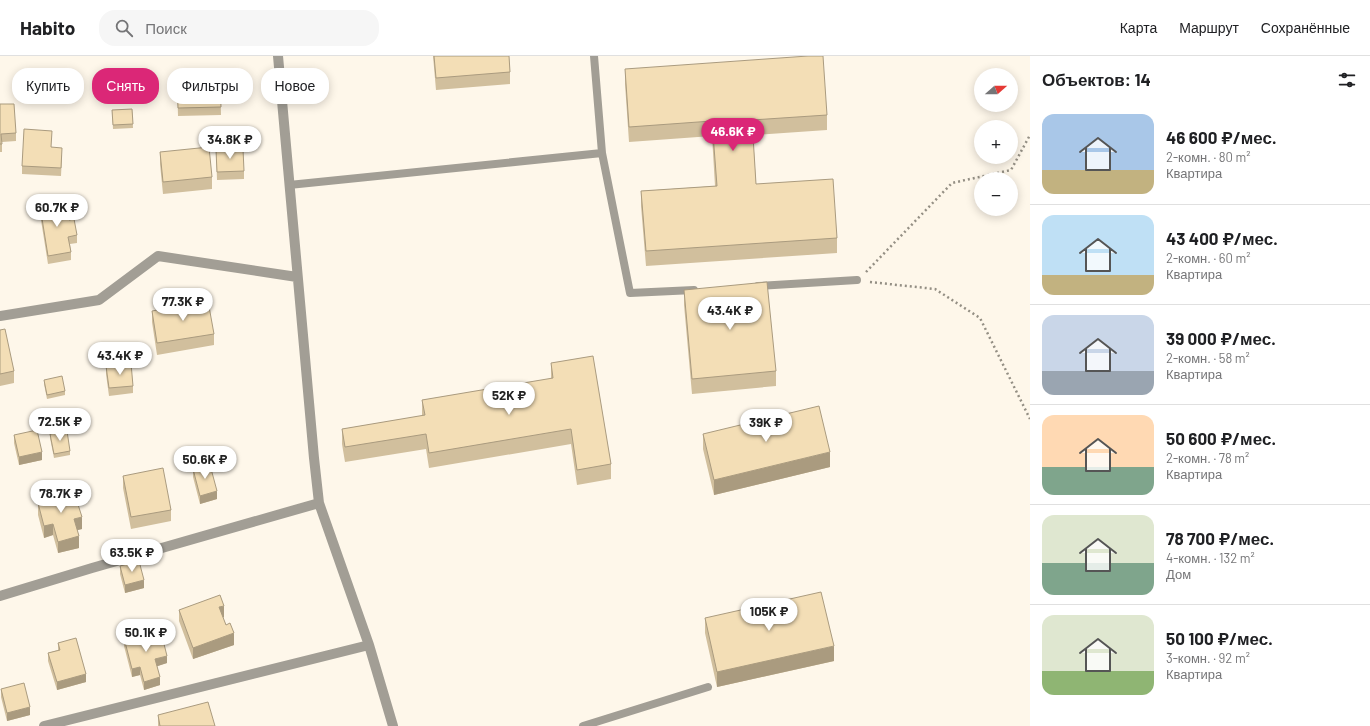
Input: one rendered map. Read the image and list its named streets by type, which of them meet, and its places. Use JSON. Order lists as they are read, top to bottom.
{
  "north": "right",
  "page": {
    "header": "Habito",
    "search": "Поиск",
    "nav": ["Карта", "Маршрут", "Сохранённые"],
    "heading": "Объектов: 14",
    "map_buttons": ["+", "−"],
    "chip": [
      "Купить",
      "Снять",
      "Фильтры",
      "Новое"
    ],
    "list": [
      {
        "name": "46 600 ₽/мес.",
        "note": "2-комн. · 80 m² · Квартира"
      },
      {
        "name": "43 400 ₽/мес.",
        "note": "2-комн. · 60 m² · Квартира"
      },
      {
        "name": "39 000 ₽/мес.",
        "note": "2-комн. · 58 m² · Квартира"
      },
      {
        "name": "50 600 ₽/мес.",
        "note": "2-комн. · 78 m² · Квартира"
      },
      {
        "name": "78 700 ₽/мес.",
        "note": "4-комн. · 132 m² · Дом"
      },
      {
        "name": "50 100 ₽/мес.",
        "note": "3-комн. · 92 m² · Квартира"
      }
    ],
    "price": [
      "46.6K ₽",
      "34.8K ₽",
      "60.7K ₽",
      "77.3K ₽",
      "43.4K ₽",
      "43.4K ₽",
      "52K ₽",
      "72.5K ₽",
      "39K ₽",
      "50.6K ₽",
      "78.7K ₽",
      "63.5K ₽",
      "105K ₽",
      "50.1K ₽"
    ]
  }
}
